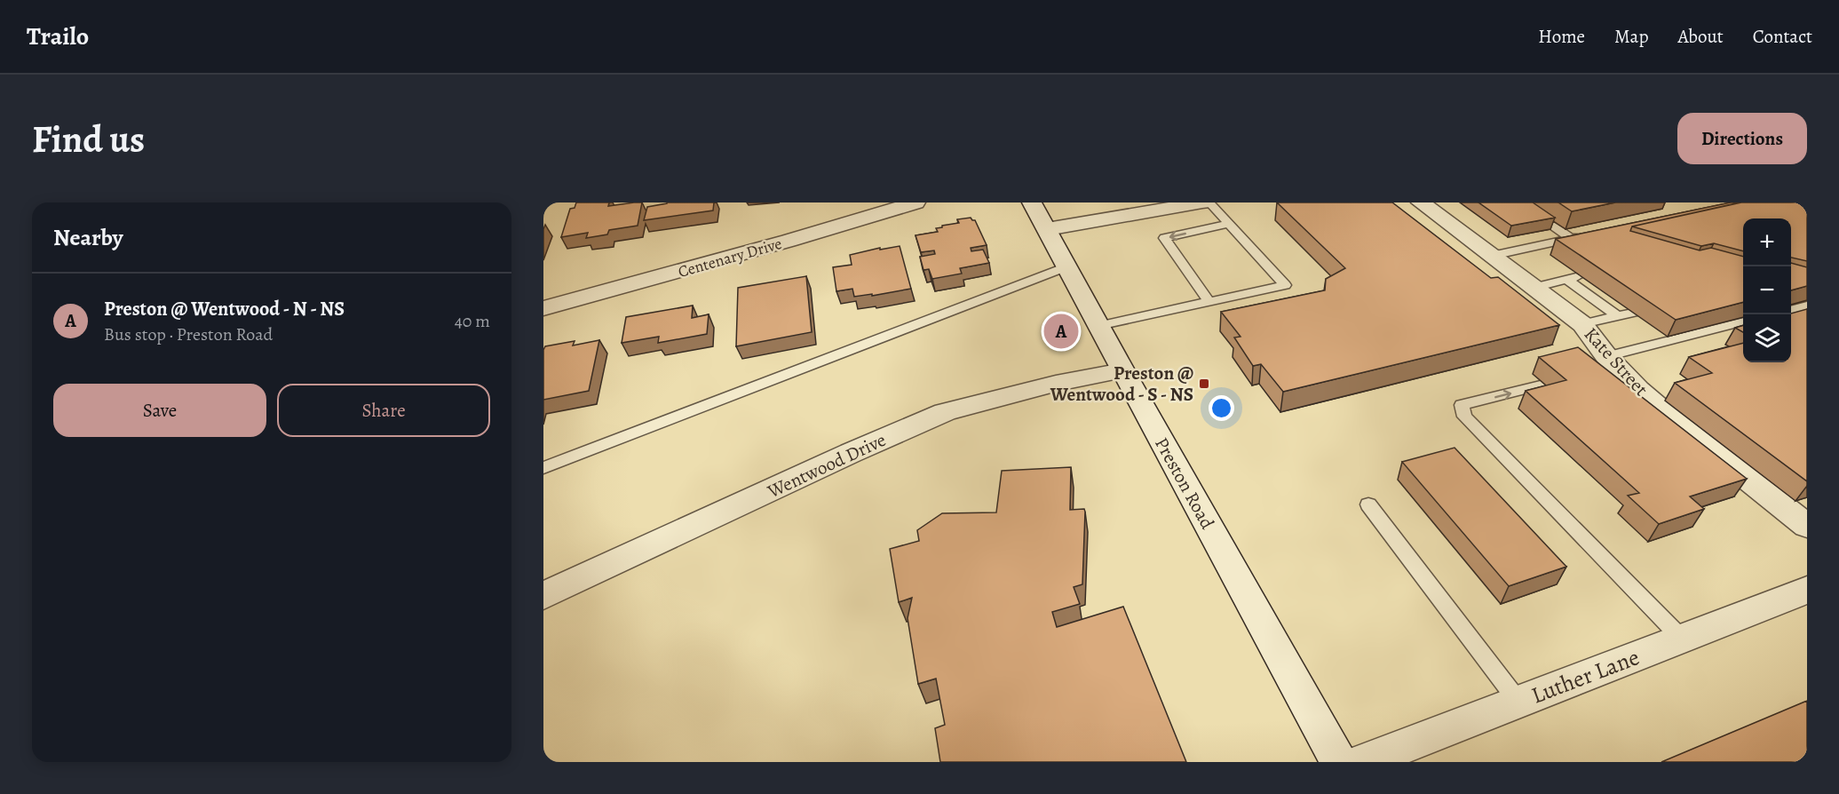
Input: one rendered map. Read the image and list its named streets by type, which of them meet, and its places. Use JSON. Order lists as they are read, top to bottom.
{
  "streets": {
    "street": [
      "Centenary Drive",
      "Kate Street",
      "Wentwood Drive",
      "Preston Road",
      "Luther Lane"
    ]
  },
  "crossings": [
    ["Wentwood Drive", "Preston Road"]
  ],
  "places": {
    "transit": ["Preston @ Wentwood - S - NS"]
  },
  "page": {
    "header": "Trailo",
    "nav": [
      "Home",
      "Map",
      "About",
      "Contact"
    ],
    "buttons": [
      "Directions",
      ["Save", "Share"]
    ],
    "title": "Find us",
    "heading": "Nearby",
    "map_buttons": ["+", "−"],
    "list": [
      {
        "mark": "A",
        "name": "Preston @ Wentwood - N - NS",
        "note": "Bus stop · Preston Road",
        "value": "40 m"
      }
    ],
    "pins": "A"
  }
}
